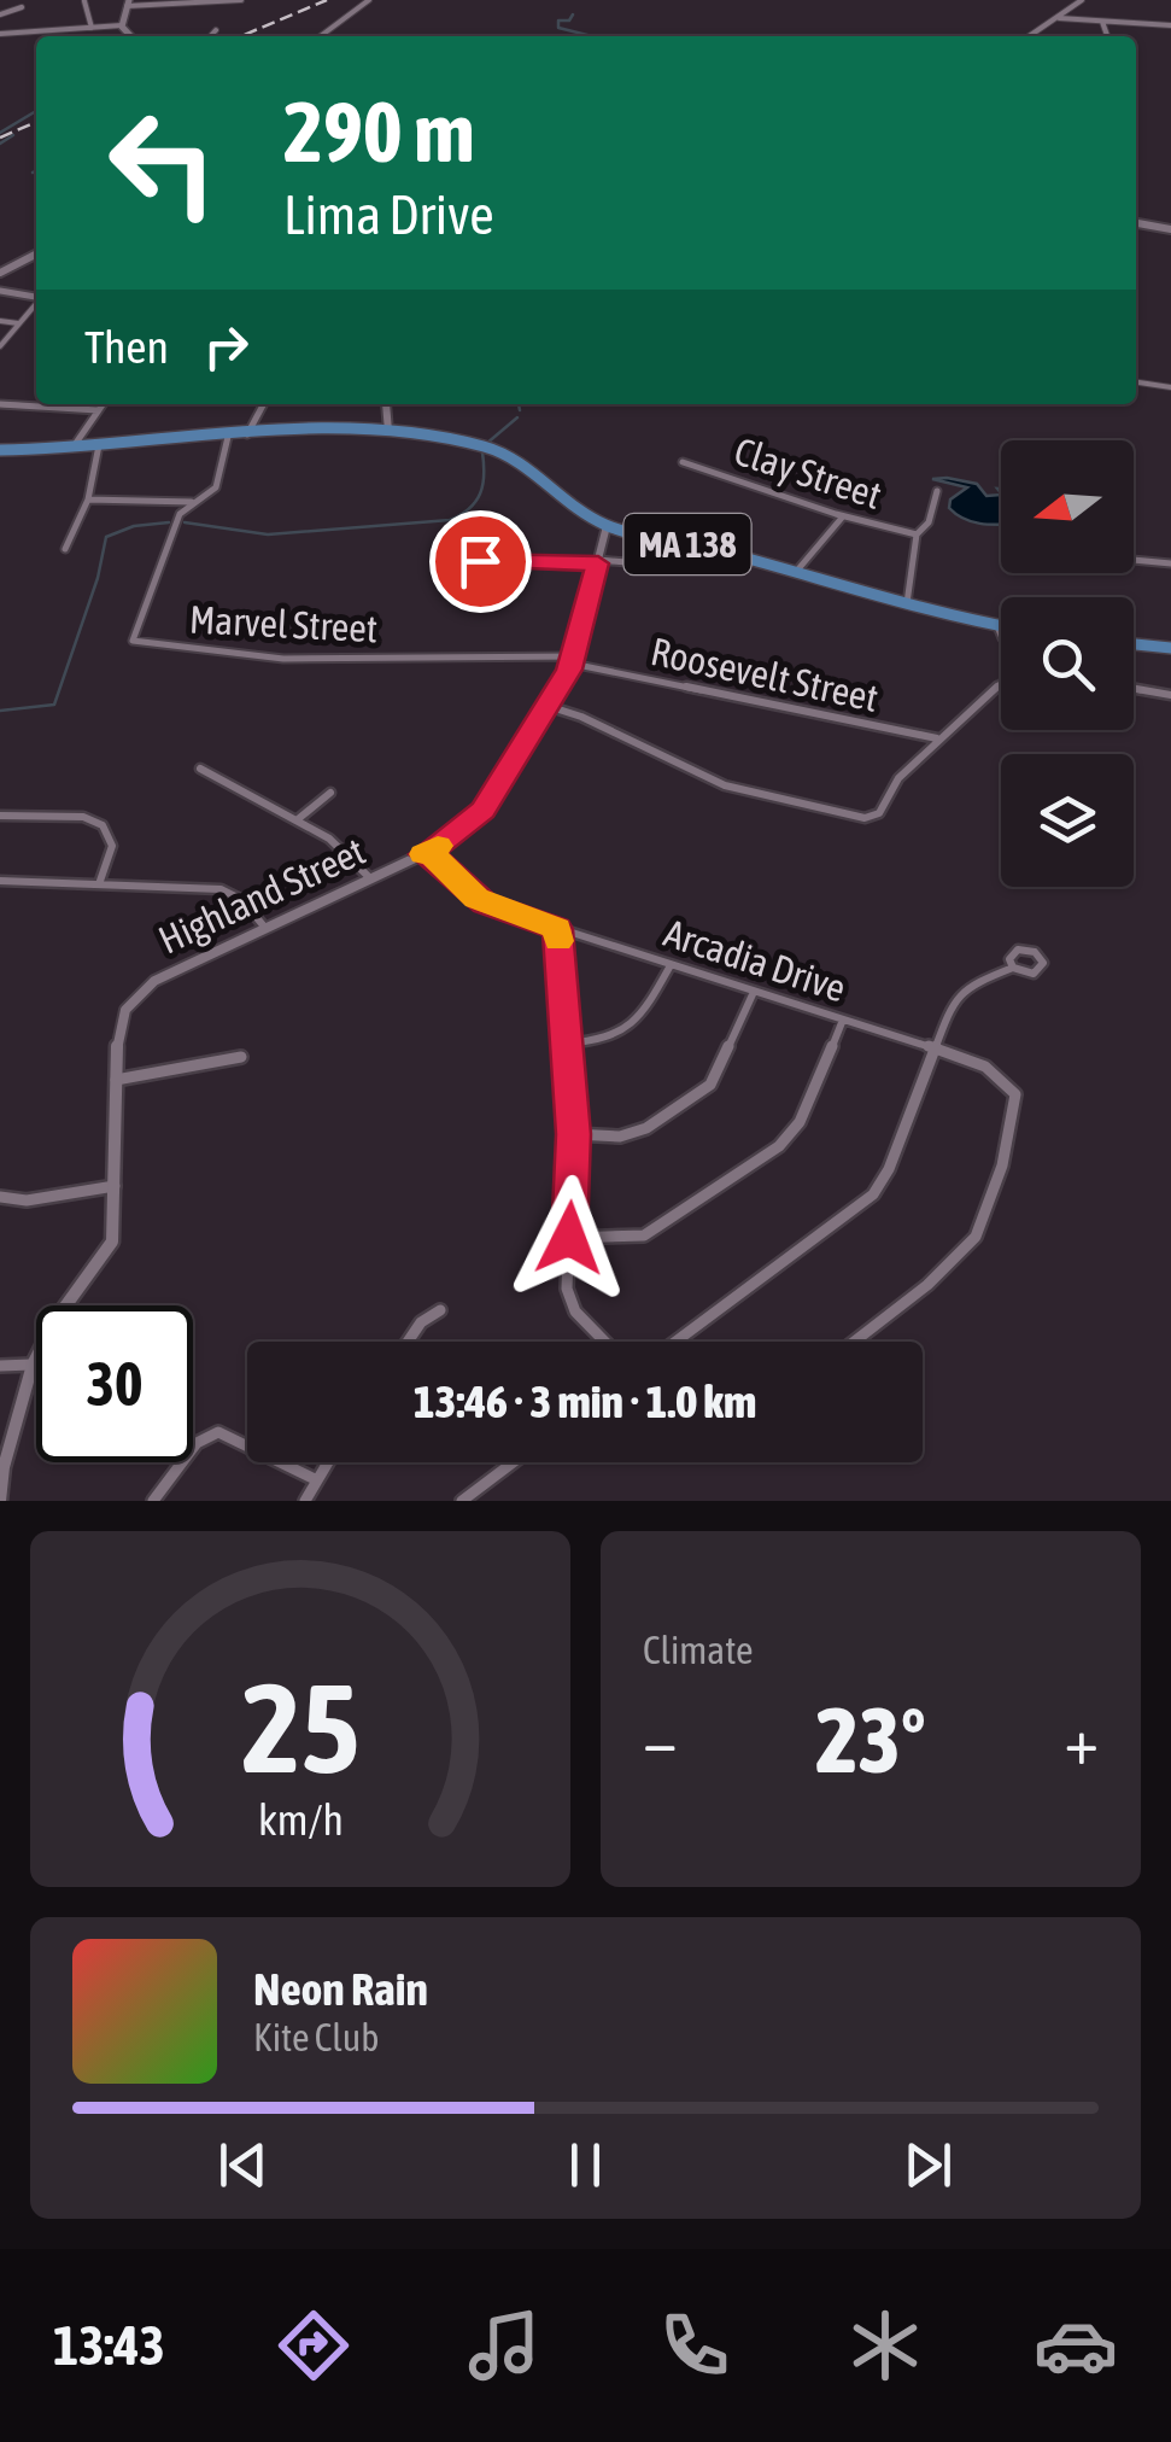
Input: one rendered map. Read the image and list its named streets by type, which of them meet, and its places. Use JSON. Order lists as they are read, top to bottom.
{
  "streets": {
    "main road": ["MA 138"],
    "street": [
      "Clay Street",
      "Marvel Street",
      "Roosevelt Street",
      "Highland Street",
      "Arcadia Drive"
    ]
  },
  "crossings": [
    ["MA 138", "Highland Street"],
    ["Marvel Street", "Roosevelt Street"],
    ["Marvel Street", "Highland Street"],
    ["Roosevelt Street", "Highland Street"],
    ["Highland Street", "Arcadia Drive"]
  ],
  "north": "left",
  "page": {
    "turn": ["290 m", "Lima Drive"],
    "then": "Then",
    "limit": "30",
    "trip": "13:46 · 3 min · 1.0 km",
    "tile": "Climate",
    "heat": ["−", "23°", "+"],
    "song": ["Neon Rain", "Kite Club"],
    "tabs": "13:43",
    "gauge": ["25", "km/h"]
  }
}
